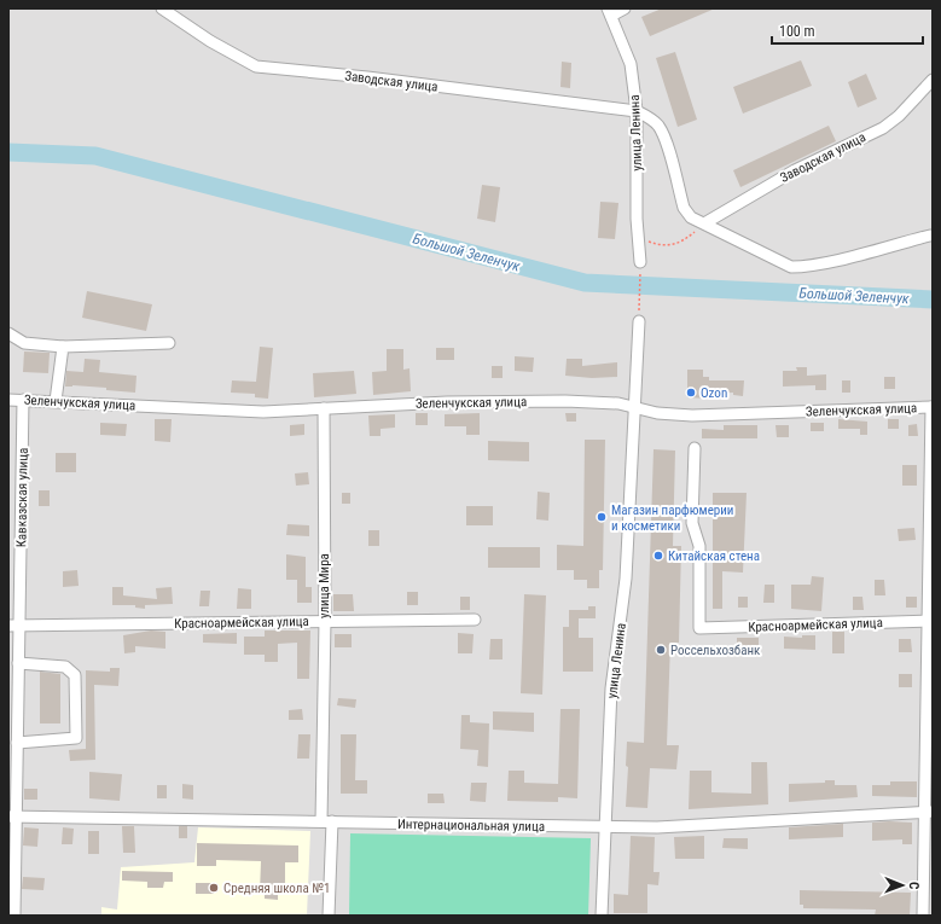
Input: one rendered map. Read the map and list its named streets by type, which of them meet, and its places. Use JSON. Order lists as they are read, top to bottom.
{
  "streets": {
    "street": [
      "Заводская улица",
      "улица Ленина",
      "Зеленчукская улица",
      "Кавказская улица",
      "улица Мира",
      "Красноармейская улица",
      "Интернациональная улица"
    ]
  },
  "crossings": [
    ["Заводская улица", "улица Ленина"],
    ["улица Ленина", "Зеленчукская улица"],
    ["улица Ленина", "Интернациональная улица"],
    ["Зеленчукская улица", "Кавказская улица"],
    ["Зеленчукская улица", "улица Мира"],
    ["Кавказская улица", "Красноармейская улица"],
    ["Кавказская улица", "Интернациональная улица"],
    ["улица Мира", "Красноармейская улица"],
    ["улица Мира", "Интернациональная улица"]
  ],
  "water": ["Большой Зеленчук"],
  "places": [
    "Ozon",
    "Магазин парфюмерии и косметики",
    "Китайская стена",
    "Россельхозбанк",
    "Средняя школа №1"
  ],
  "scale_bar": "100 m",
  "north": "right"
}
